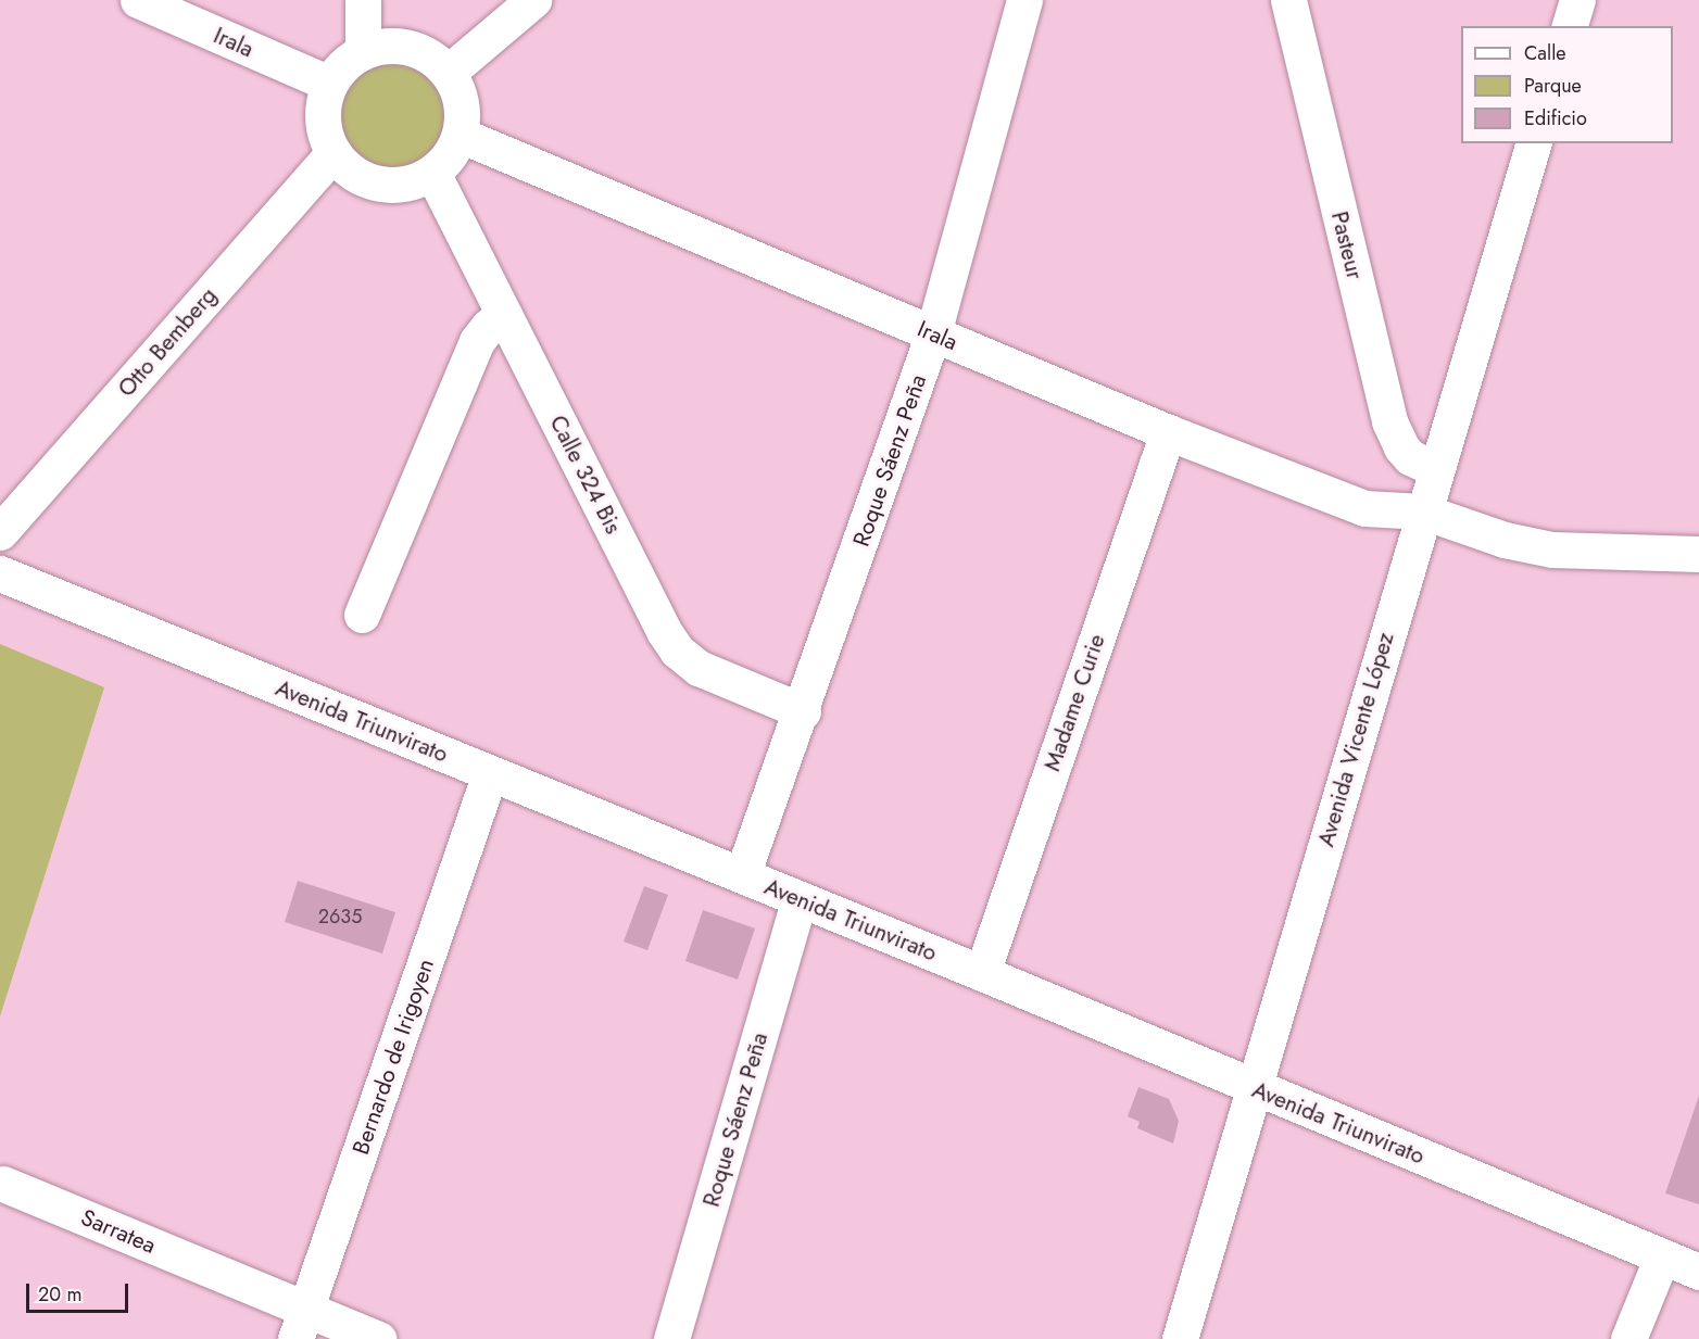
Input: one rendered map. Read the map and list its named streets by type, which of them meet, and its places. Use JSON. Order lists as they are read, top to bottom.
{
  "streets": {
    "street": [
      "Irala",
      "Pasteur",
      "Otto Bemberg",
      "Roque Sáenz Peña",
      "Calle 324 Bis",
      "Madame Curie",
      "Avenida Triunvirato",
      "Avenida Vicente López",
      "Bernardo de Irigoyen",
      "Sarratea"
    ]
  },
  "crossings": [
    ["Irala", "Otto Bemberg"],
    ["Irala", "Roque Sáenz Peña"],
    ["Irala", "Calle 324 Bis"],
    ["Irala", "Madame Curie"],
    ["Irala", "Avenida Vicente López"],
    ["Pasteur", "Avenida Vicente López"],
    ["Otto Bemberg", "Calle 324 Bis"],
    ["Roque Sáenz Peña", "Calle 324 Bis"],
    ["Roque Sáenz Peña", "Avenida Triunvirato"],
    ["Madame Curie", "Avenida Triunvirato"],
    ["Avenida Triunvirato", "Avenida Vicente López"],
    ["Avenida Triunvirato", "Bernardo de Irigoyen"],
    ["Bernardo de Irigoyen", "Sarratea"]
  ],
  "house_numbers": ["2635"],
  "legend": ["Calle", "Parque", "Edificio"],
  "scale_bar": "20 m"
}
